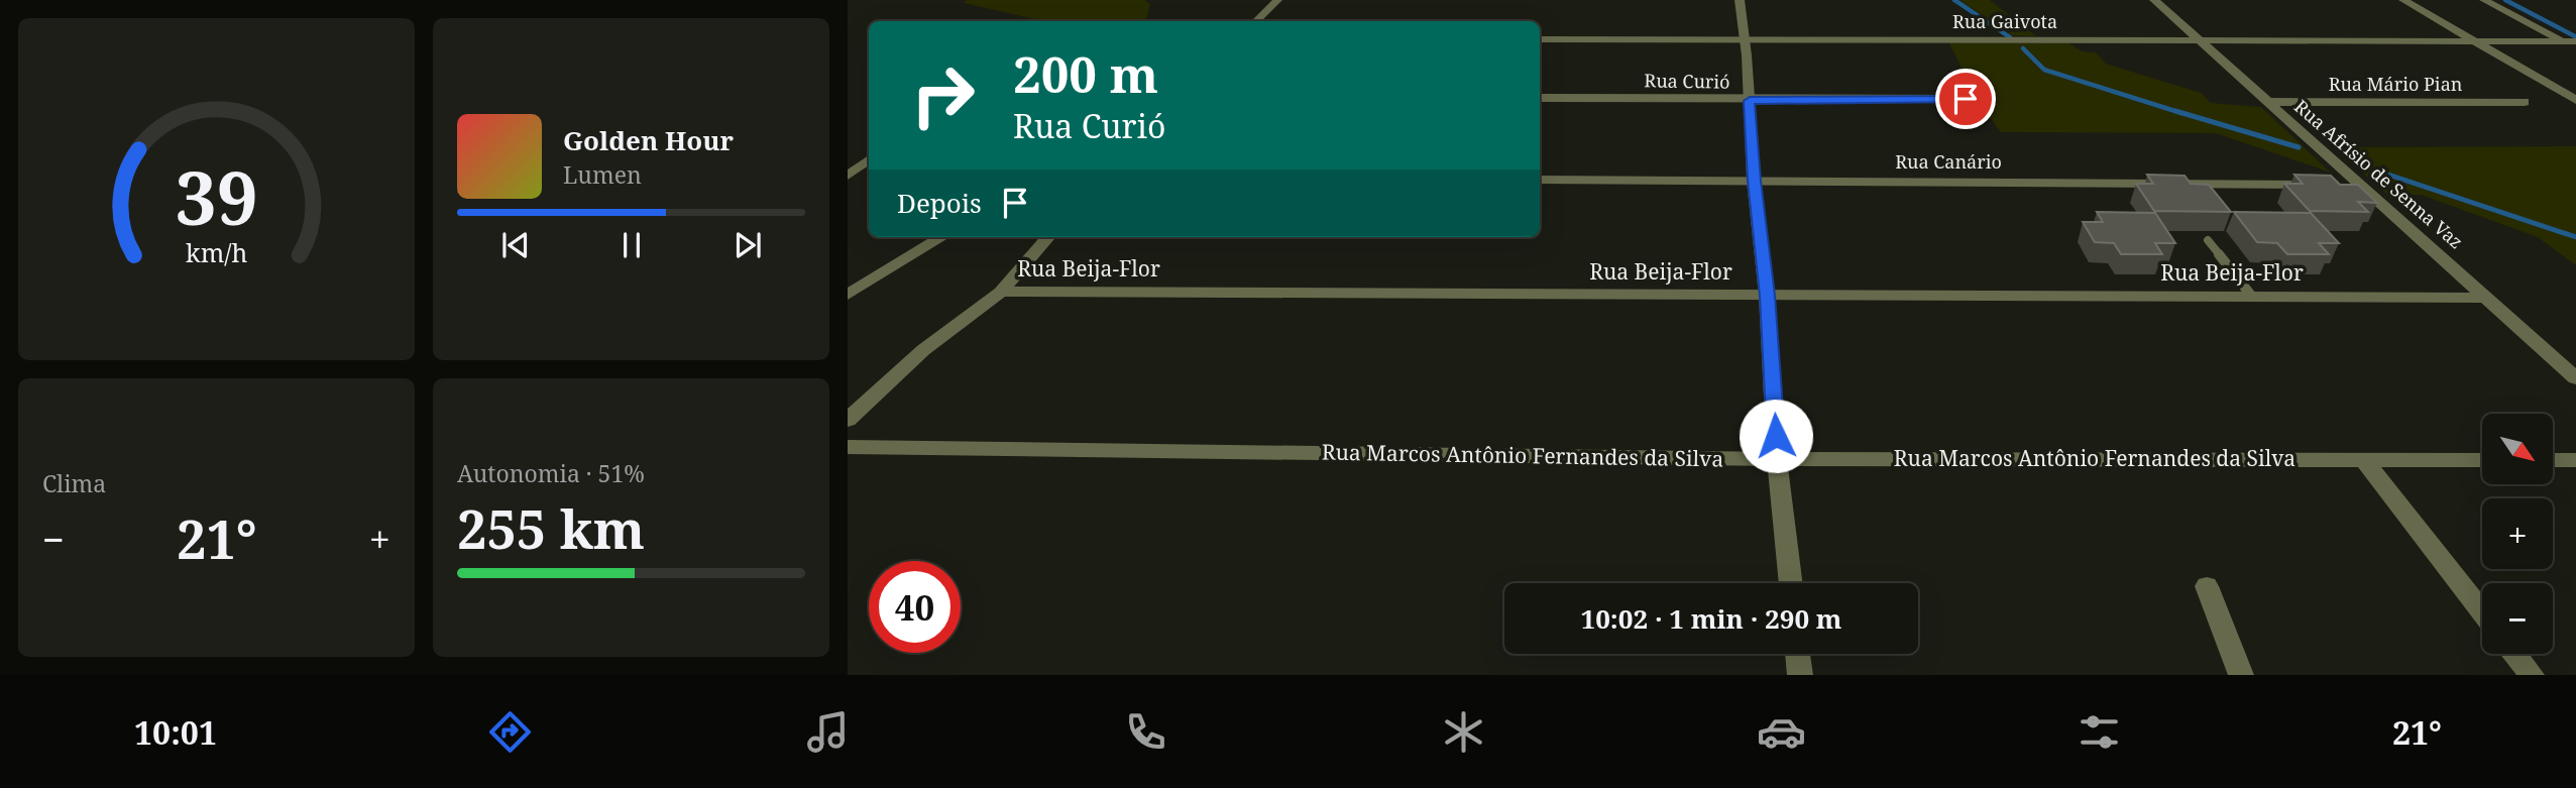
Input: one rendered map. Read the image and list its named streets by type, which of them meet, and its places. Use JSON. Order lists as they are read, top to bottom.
{
  "streets": {
    "street": [
      "Rua Gaivota",
      "Rua Curió",
      "Rua Mário Pian",
      "Rua Canário",
      "Rua Afrísio de Senna Vaz",
      "Rua Beija-Flor",
      "Rua Marcos Antônio Fernandes da Silva"
    ]
  },
  "crossings": [
    ["Rua Gaivota", "Rua Afrísio de Senna Vaz"],
    ["Rua Mário Pian", "Rua Afrísio de Senna Vaz"],
    ["Rua Canário", "Rua Afrísio de Senna Vaz"],
    ["Rua Afrísio de Senna Vaz", "Rua Beija-Flor"]
  ],
  "north": "bottom right",
  "page": {
    "turn": ["200 m", "Rua Curió"],
    "song": ["Golden Hour", "Lumen"],
    "then": "Depois",
    "tile": [
      "Clima",
      ["Autonomia · 51%", "255 km"]
    ],
    "map_buttons": ["+", "−"],
    "heat": ["−", "21°", "+"],
    "limit": "40",
    "trip": "10:02 · 1 min · 290 m",
    "tabs": ["10:01", "21°"],
    "gauge": ["39", "km/h"]
  }
}
